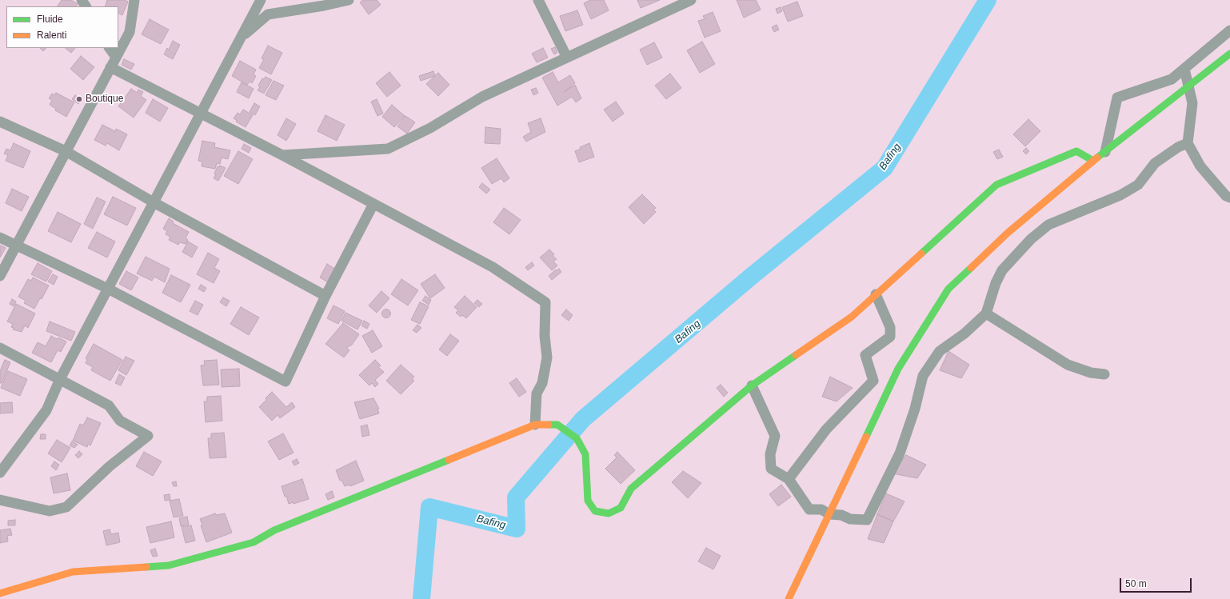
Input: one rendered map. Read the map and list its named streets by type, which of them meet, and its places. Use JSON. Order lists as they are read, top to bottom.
{
  "water": ["Bafing"],
  "places": ["Boutique"],
  "legend": ["Fluide", "Ralenti"],
  "scale_bar": "50 m"
}
